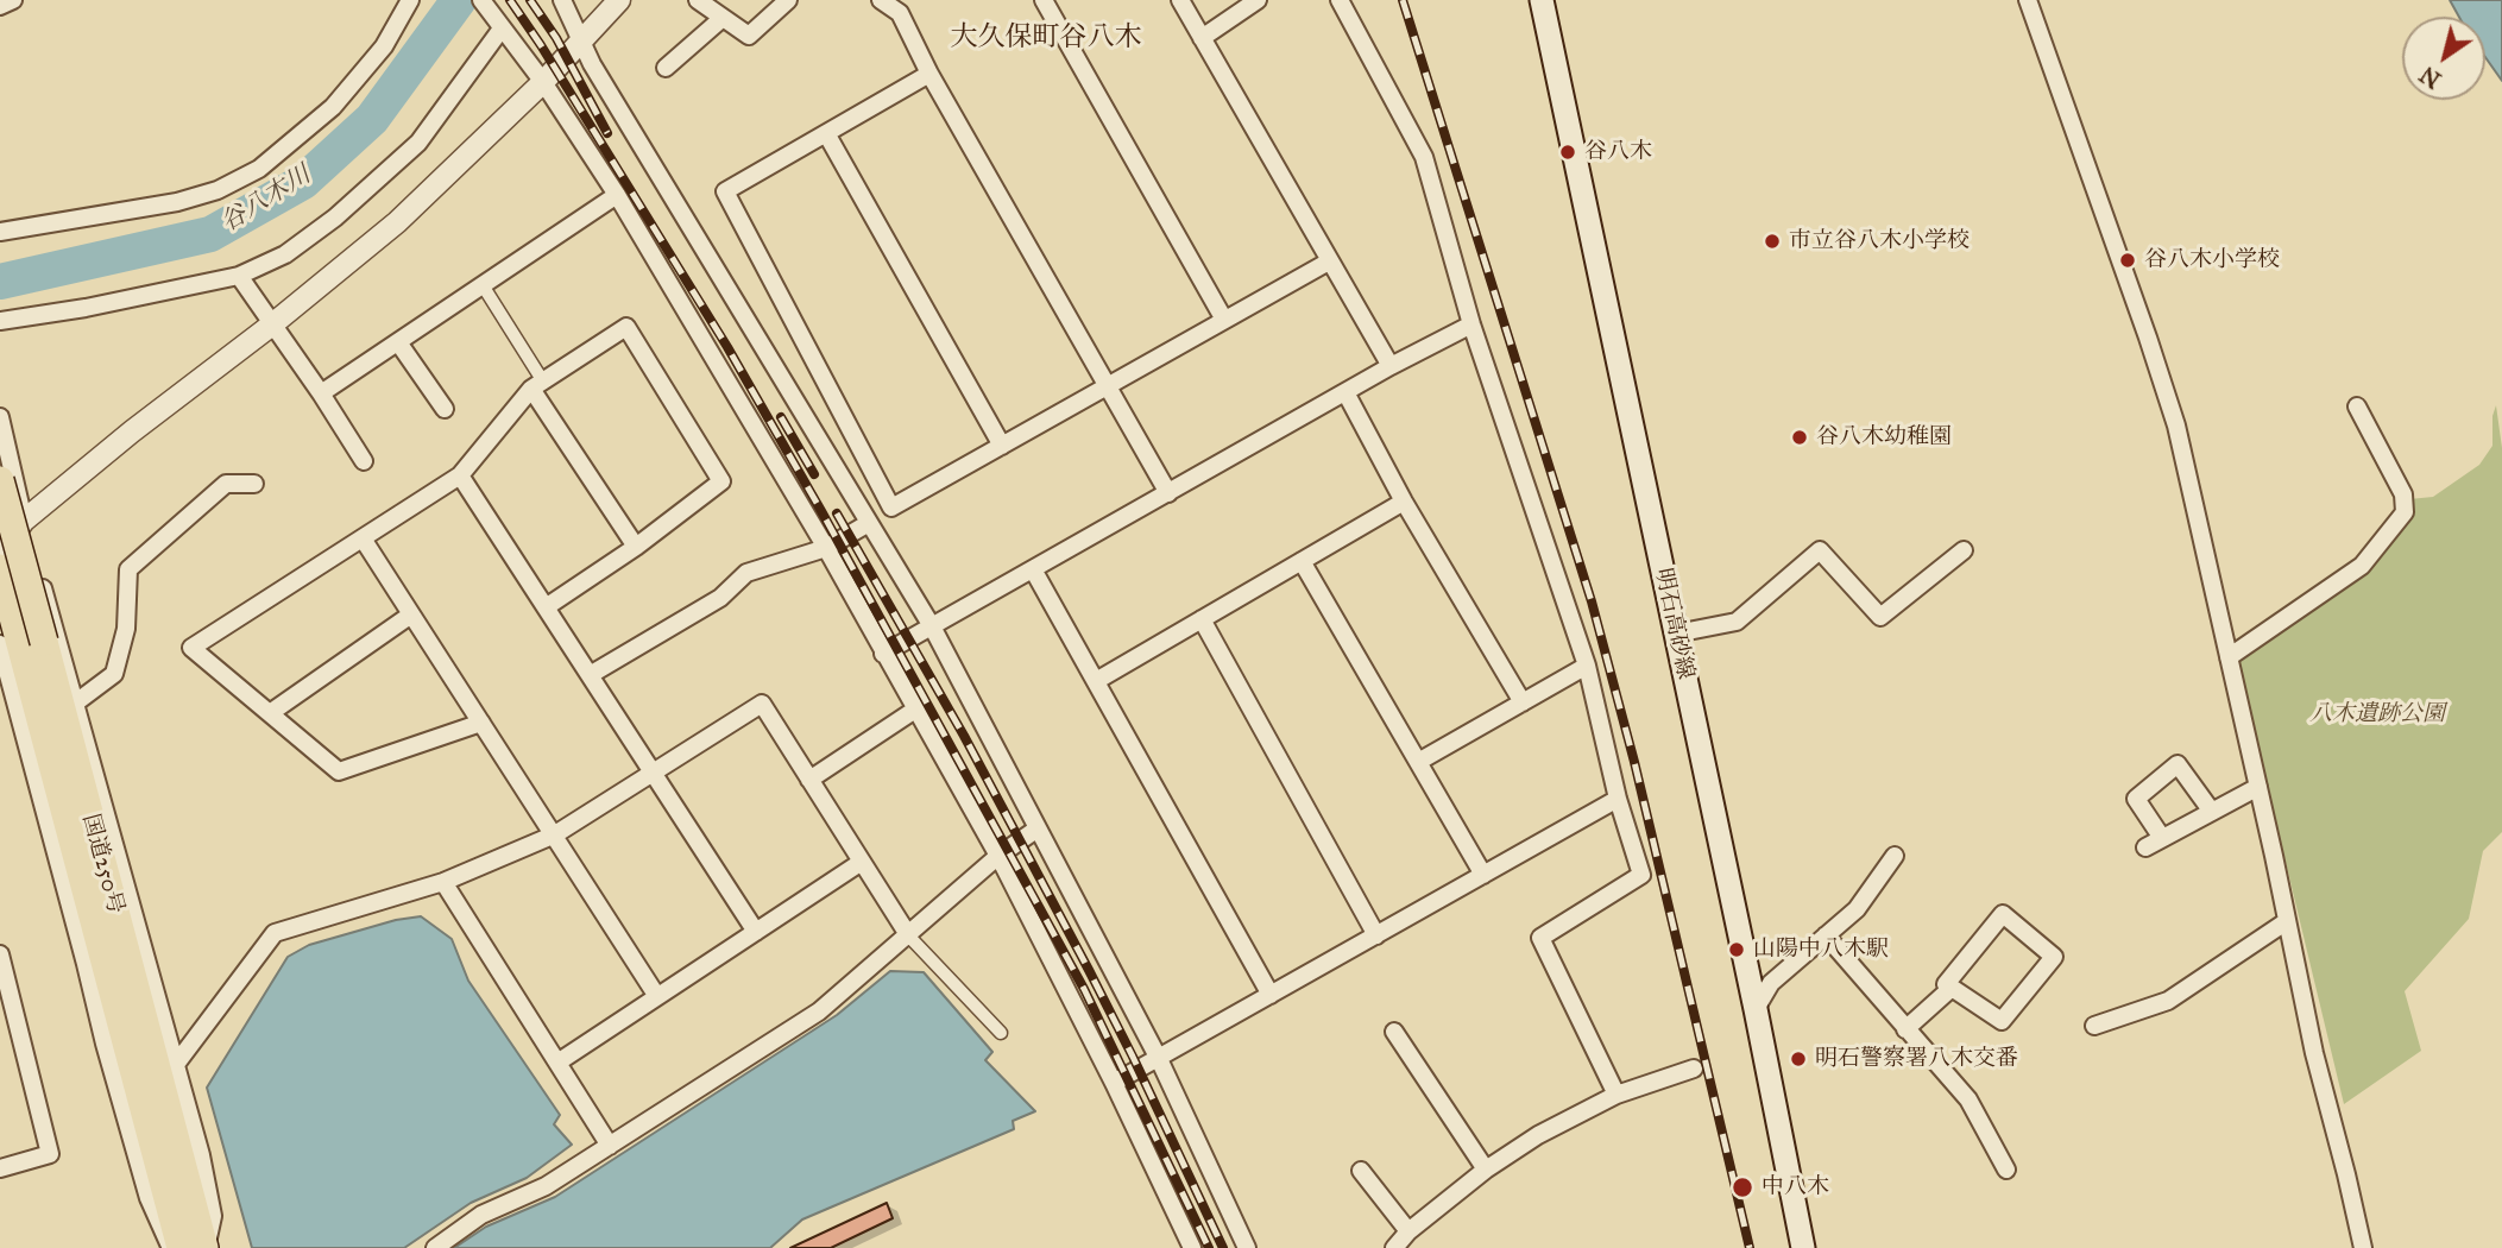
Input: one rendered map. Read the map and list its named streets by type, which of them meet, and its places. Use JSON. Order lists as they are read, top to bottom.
{
  "streets": {
    "highway": ["国道250号"],
    "main road": ["明石高砂線"]
  },
  "districts": ["大久保町谷八木"],
  "water": ["谷八木川"],
  "parks": ["八木遺跡公園"],
  "places": [
    "谷八木",
    "市立谷八木小学校",
    "谷八木小学校",
    "谷八木幼稚園",
    "山陽中八木駅",
    "明石警察署八木交番",
    "中八木"
  ],
  "north": "bottom left"
}
